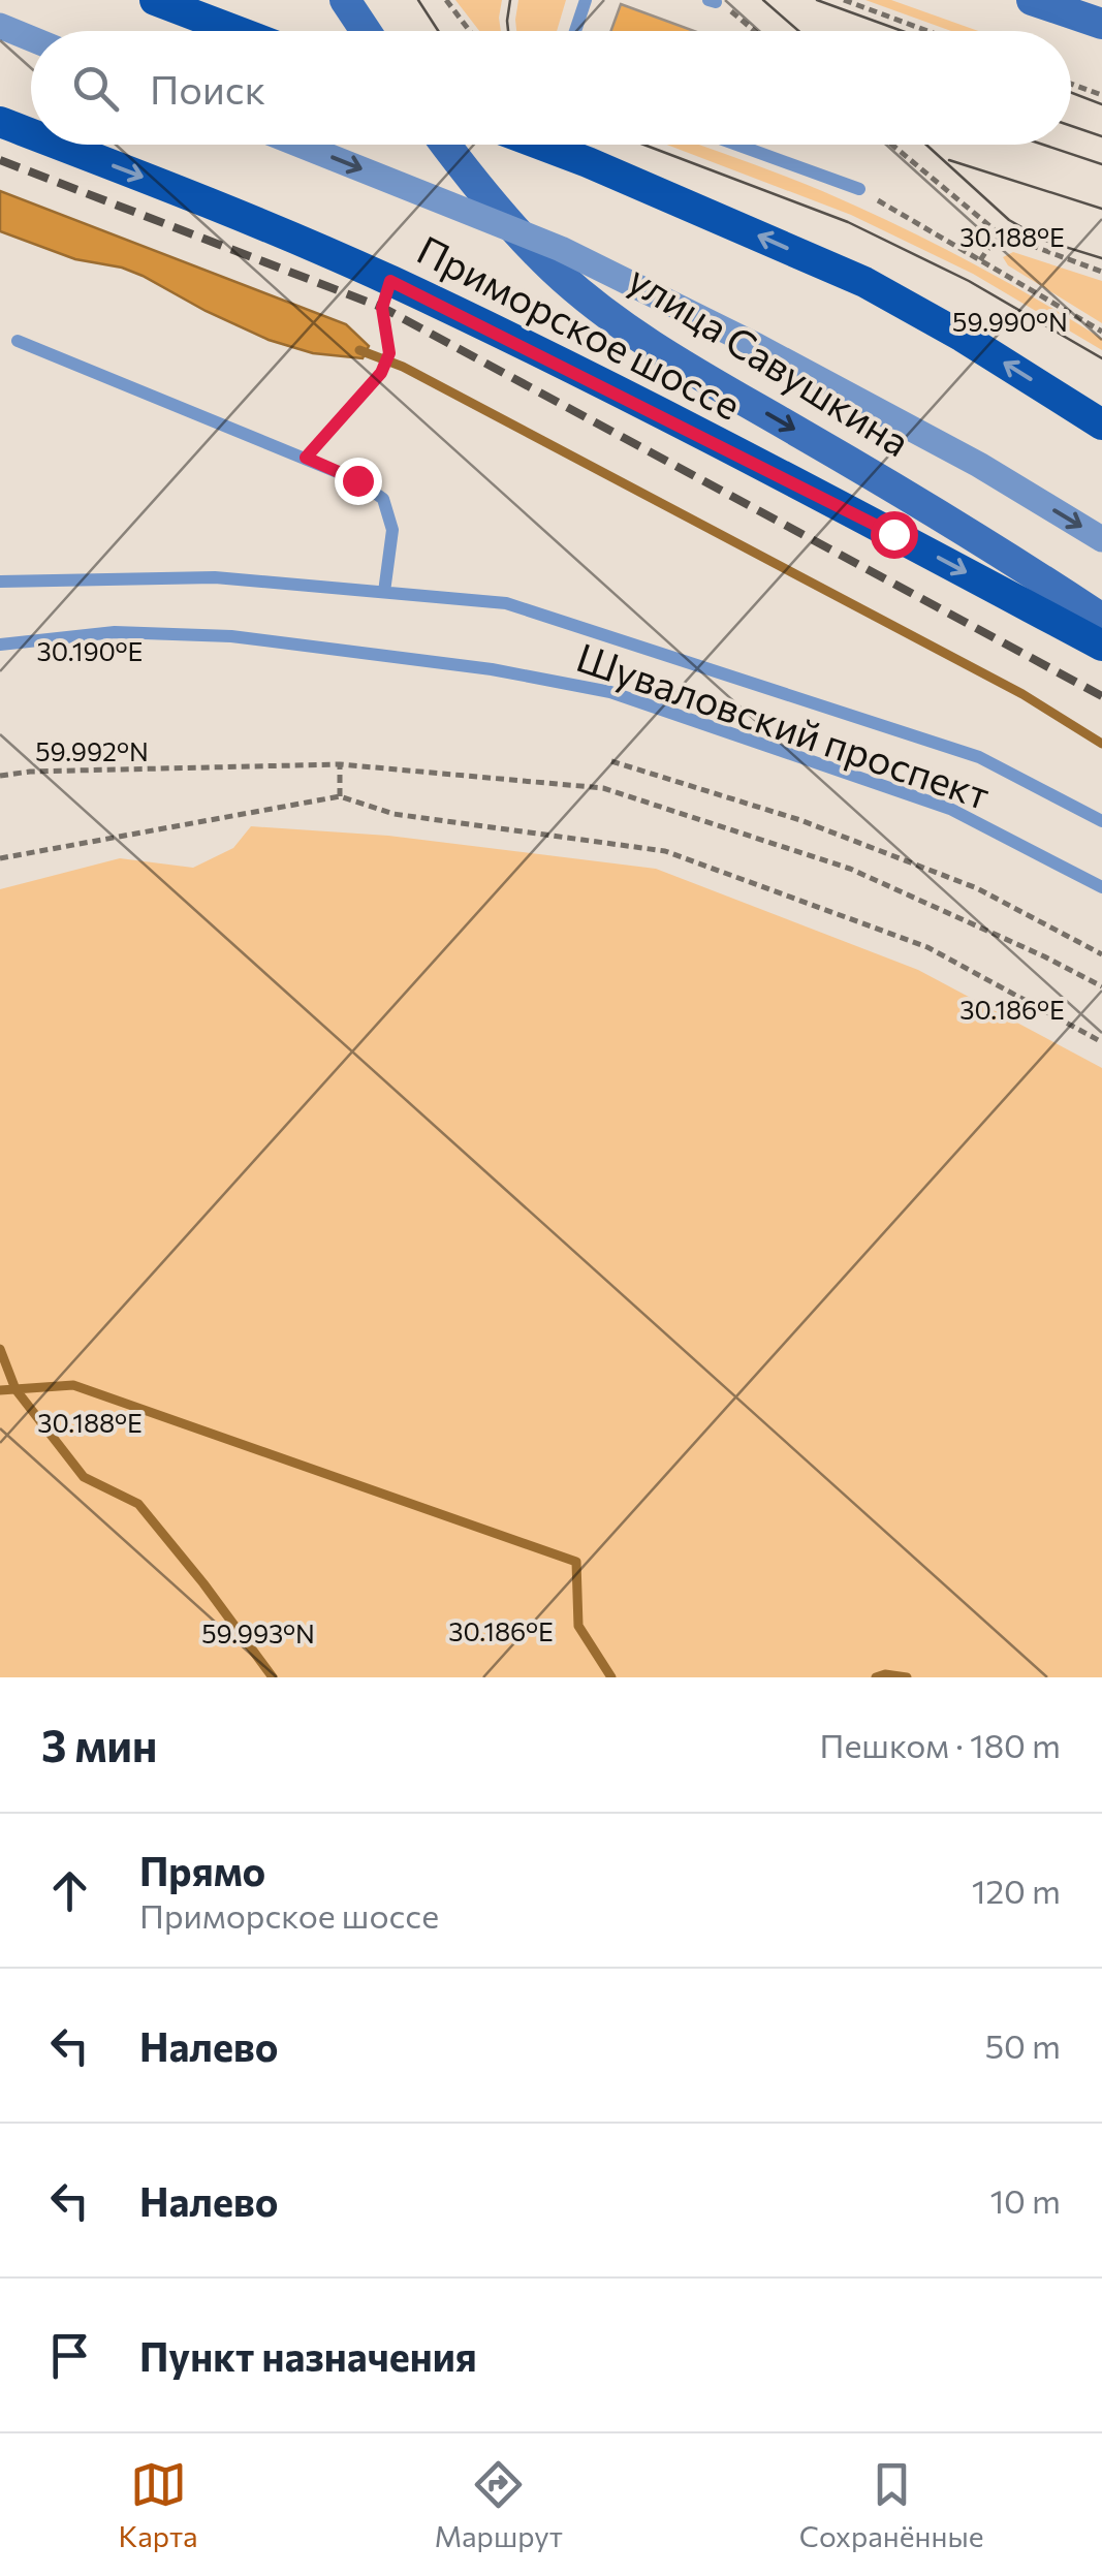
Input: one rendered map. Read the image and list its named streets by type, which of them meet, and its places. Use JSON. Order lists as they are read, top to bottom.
{
  "streets": {
    "main road": ["Приморское шоссе", "улица Савушкина"],
    "lane": ["Шуваловский проспект"]
  },
  "page": {
    "search": "Поиск",
    "heading": ["3 мин", "Пешком · 180 m"],
    "list": [
      ["Прямо", "Приморское шоссе", "120 m"],
      ["Налево", "50 m"],
      ["Налево", "10 m"],
      "Пункт назначения"
    ],
    "nav": ["Карта", "Маршрут", "Сохранённые"]
  },
  "coordinates": [
    "30.188°E",
    "59.990°N",
    "30.190°E",
    "59.992°N",
    "30.186°E",
    "59.993°N"
  ]
}
